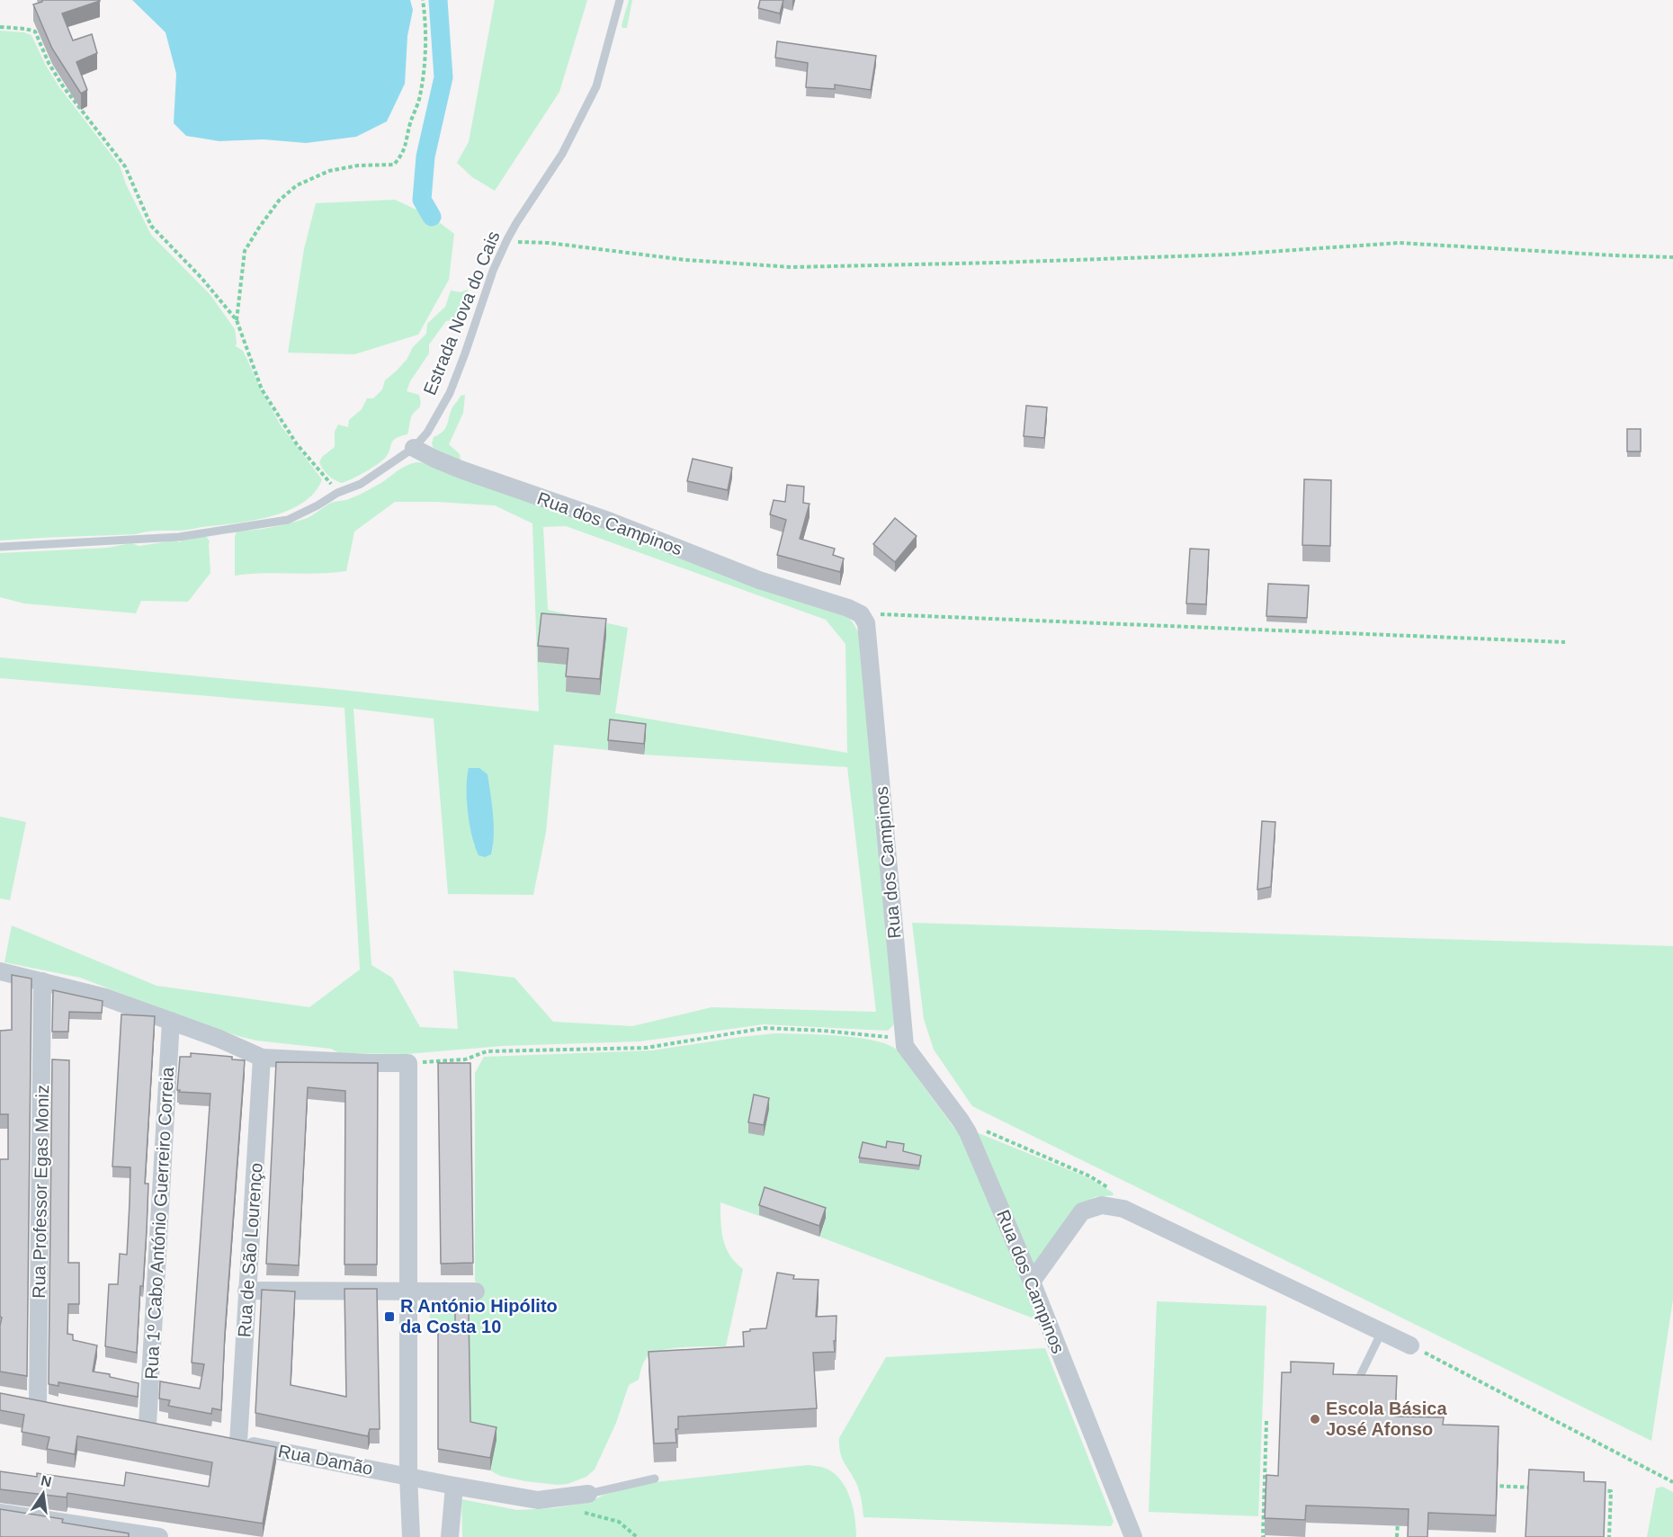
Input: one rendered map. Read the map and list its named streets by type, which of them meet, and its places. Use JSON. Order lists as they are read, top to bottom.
{
  "streets": {
    "street": [
      "Rua dos Campinos",
      "Rua Professor Egas Moniz",
      "Rua 1º Cabo António Guerreiro Correia",
      "Rua de São Lourenço",
      "Rua Damão"
    ],
    "lane": ["Estrada Nova do Cais"]
  },
  "crossings": [
    ["Estrada Nova do Cais", "Rua dos Campinos"],
    ["Rua de São Lourenço", "Rua Damão"]
  ],
  "places": {
    "transit": ["R António Hipólito da Costa 10"],
    "other": ["Escola Básica José Afonso"]
  },
  "north": "top"
}
